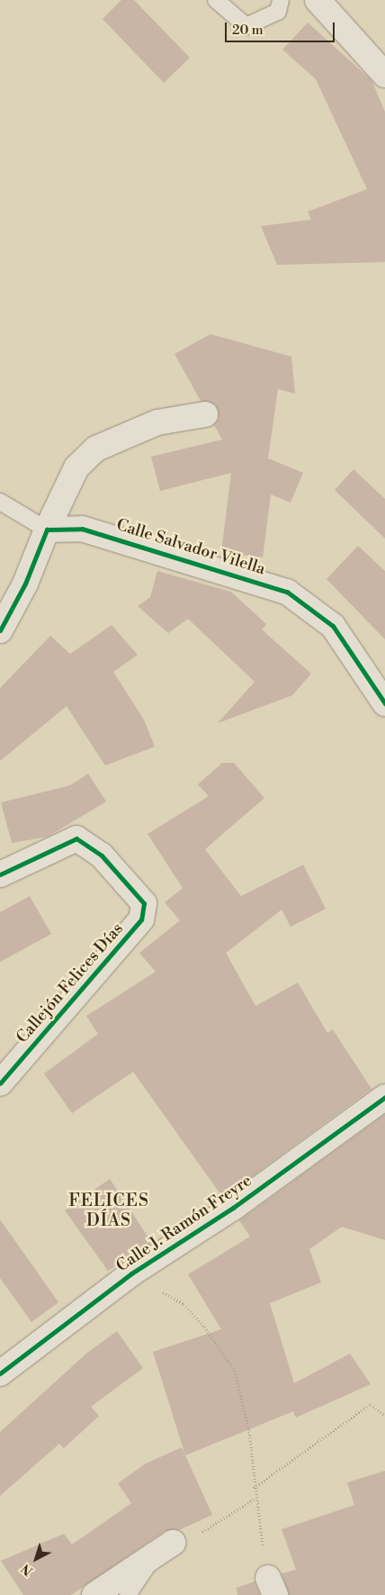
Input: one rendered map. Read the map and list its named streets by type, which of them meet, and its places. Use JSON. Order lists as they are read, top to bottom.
{
  "streets": {
    "street": ["Calle Salvador Vilella", "Callejón Felices Días", "Calle J. Ramón Freyre"]
  },
  "districts": ["FELICES DÍAS"],
  "scale_bar": "20 m",
  "north": "bottom left"
}
